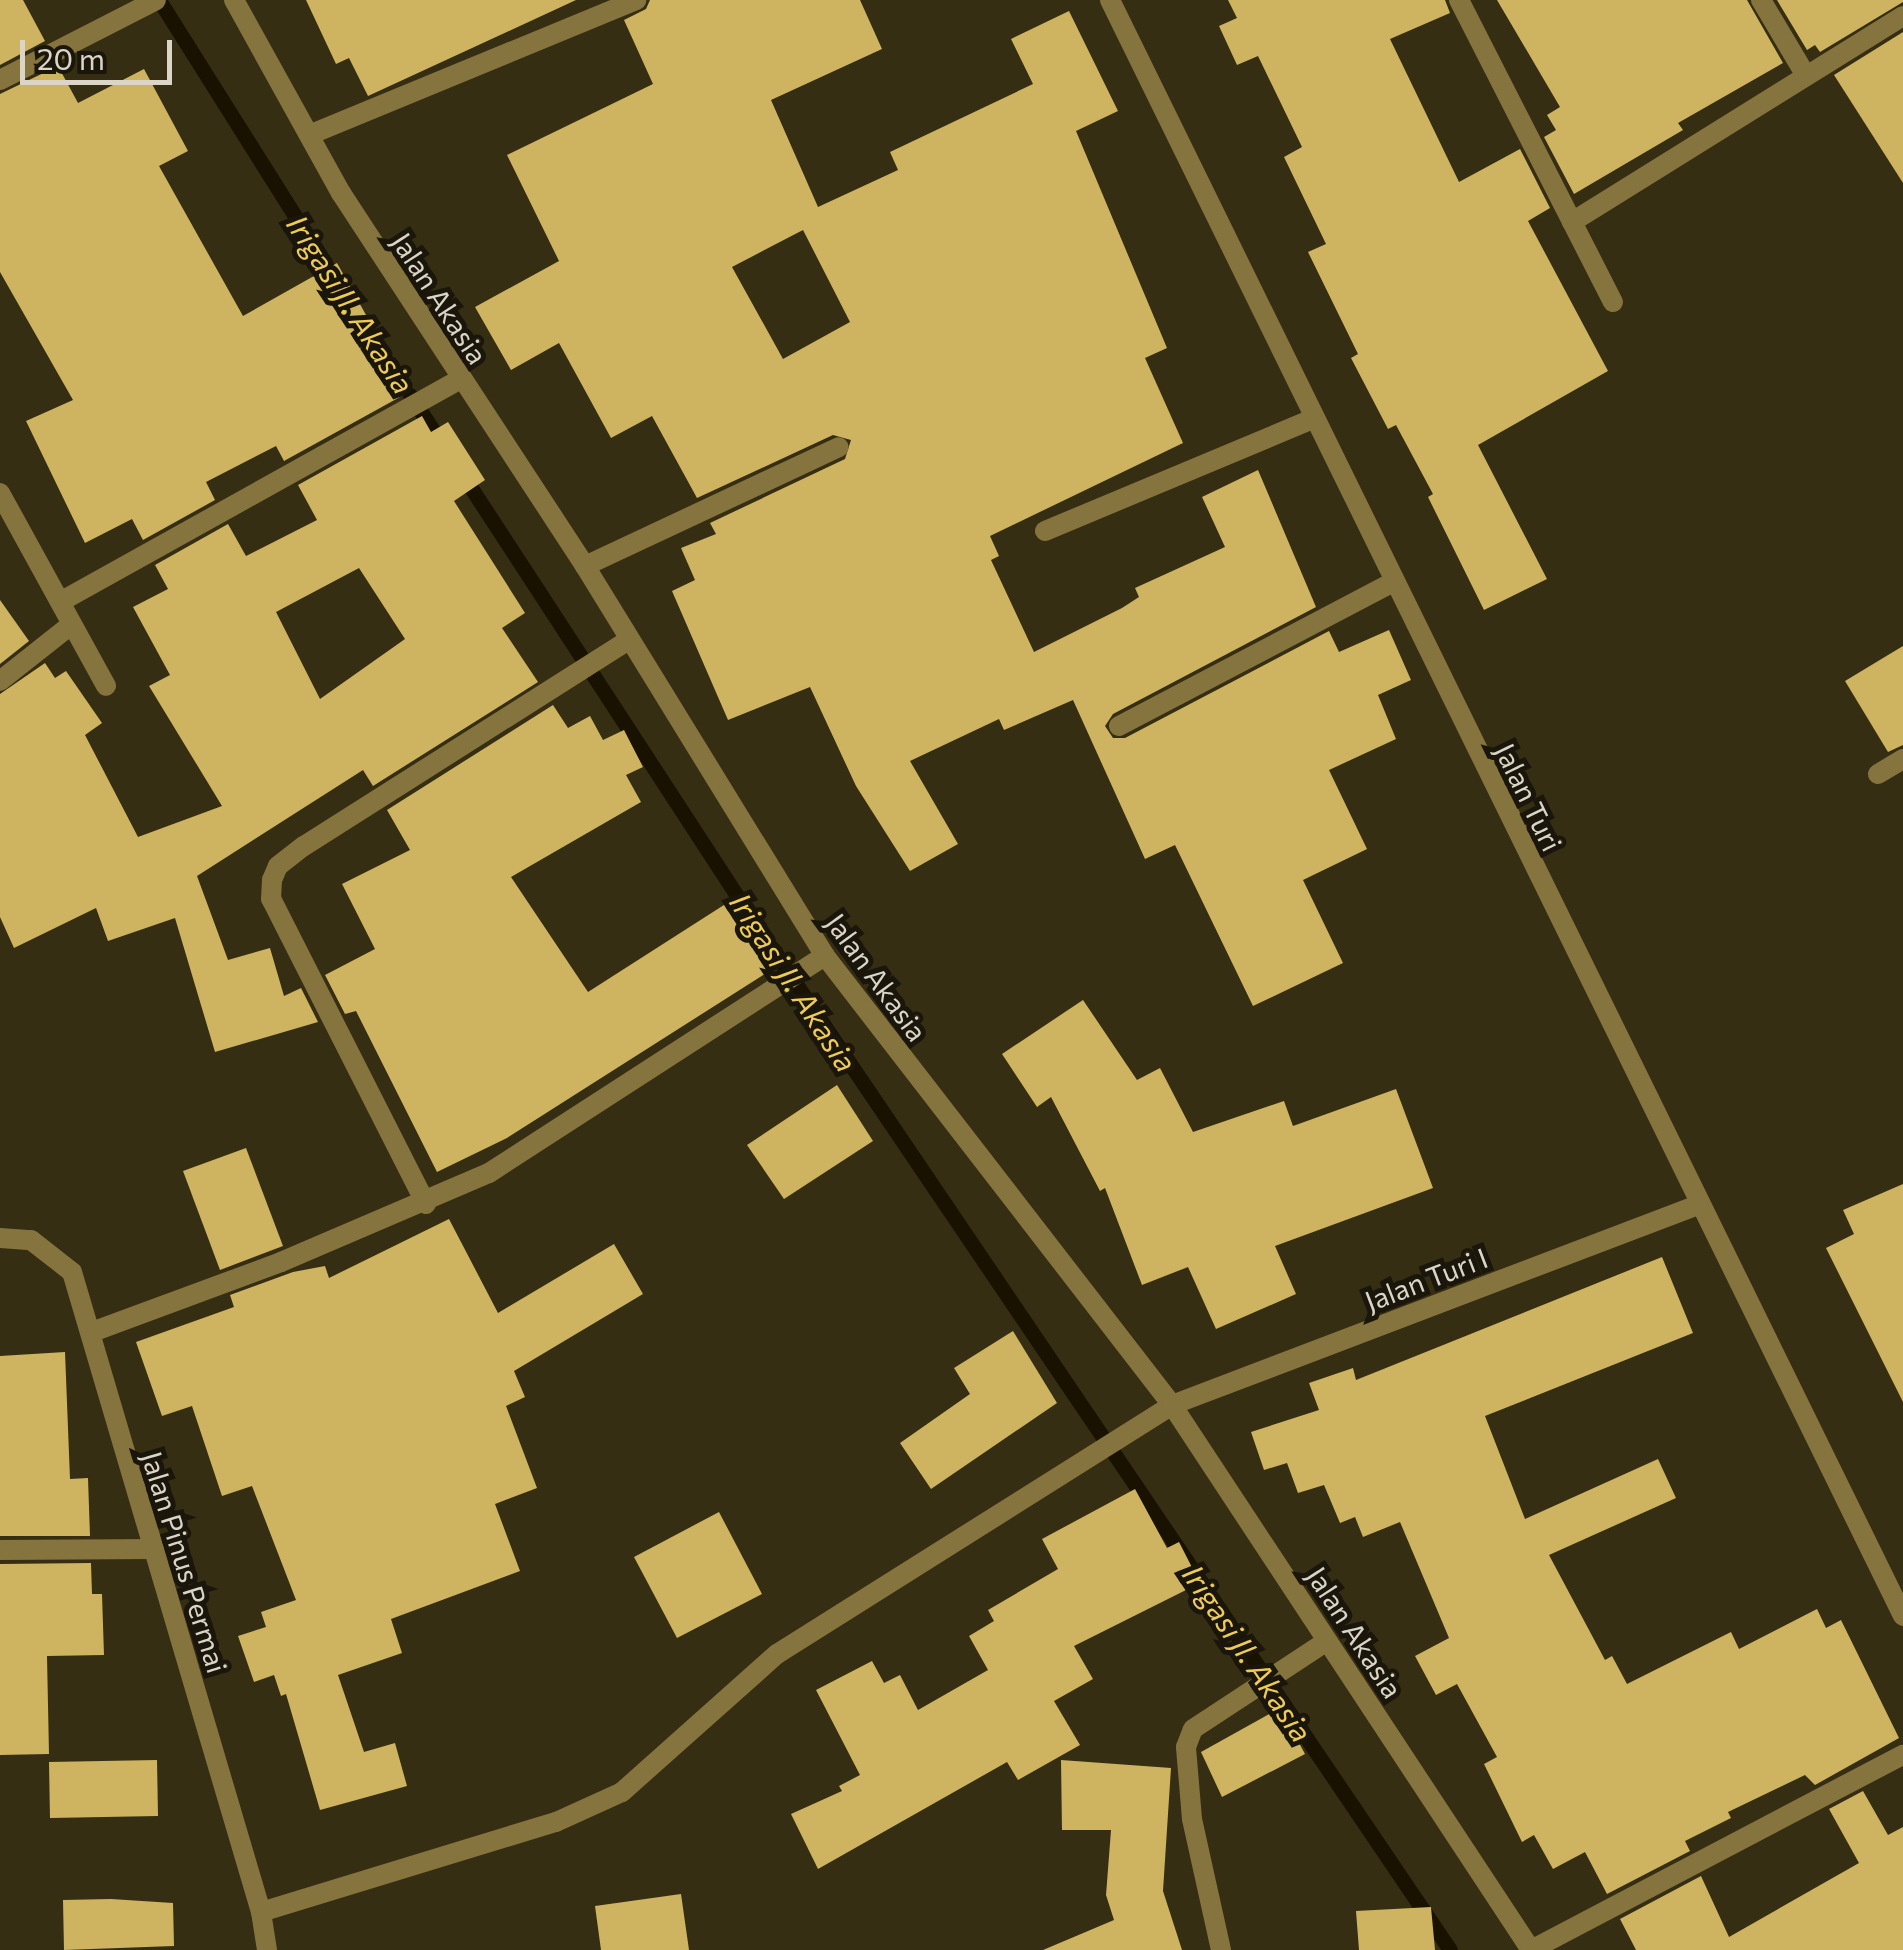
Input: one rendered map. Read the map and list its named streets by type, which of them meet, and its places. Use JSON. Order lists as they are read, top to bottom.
{
  "streets": {
    "street": [
      "Jalan Akasia",
      "Jalan Turi",
      "Jalan Turi I",
      "Jalan Pinus Permai"
    ]
  },
  "crossings": [
    ["Jalan Akasia", "Jalan Turi I"],
    ["Jalan Turi", "Jalan Turi I"],
    ["Jalan Turi I", "Jalan Pinus Permai"]
  ],
  "water": ["Irigasi Jl. Akasia"],
  "scale_bar": "20 m"
}
